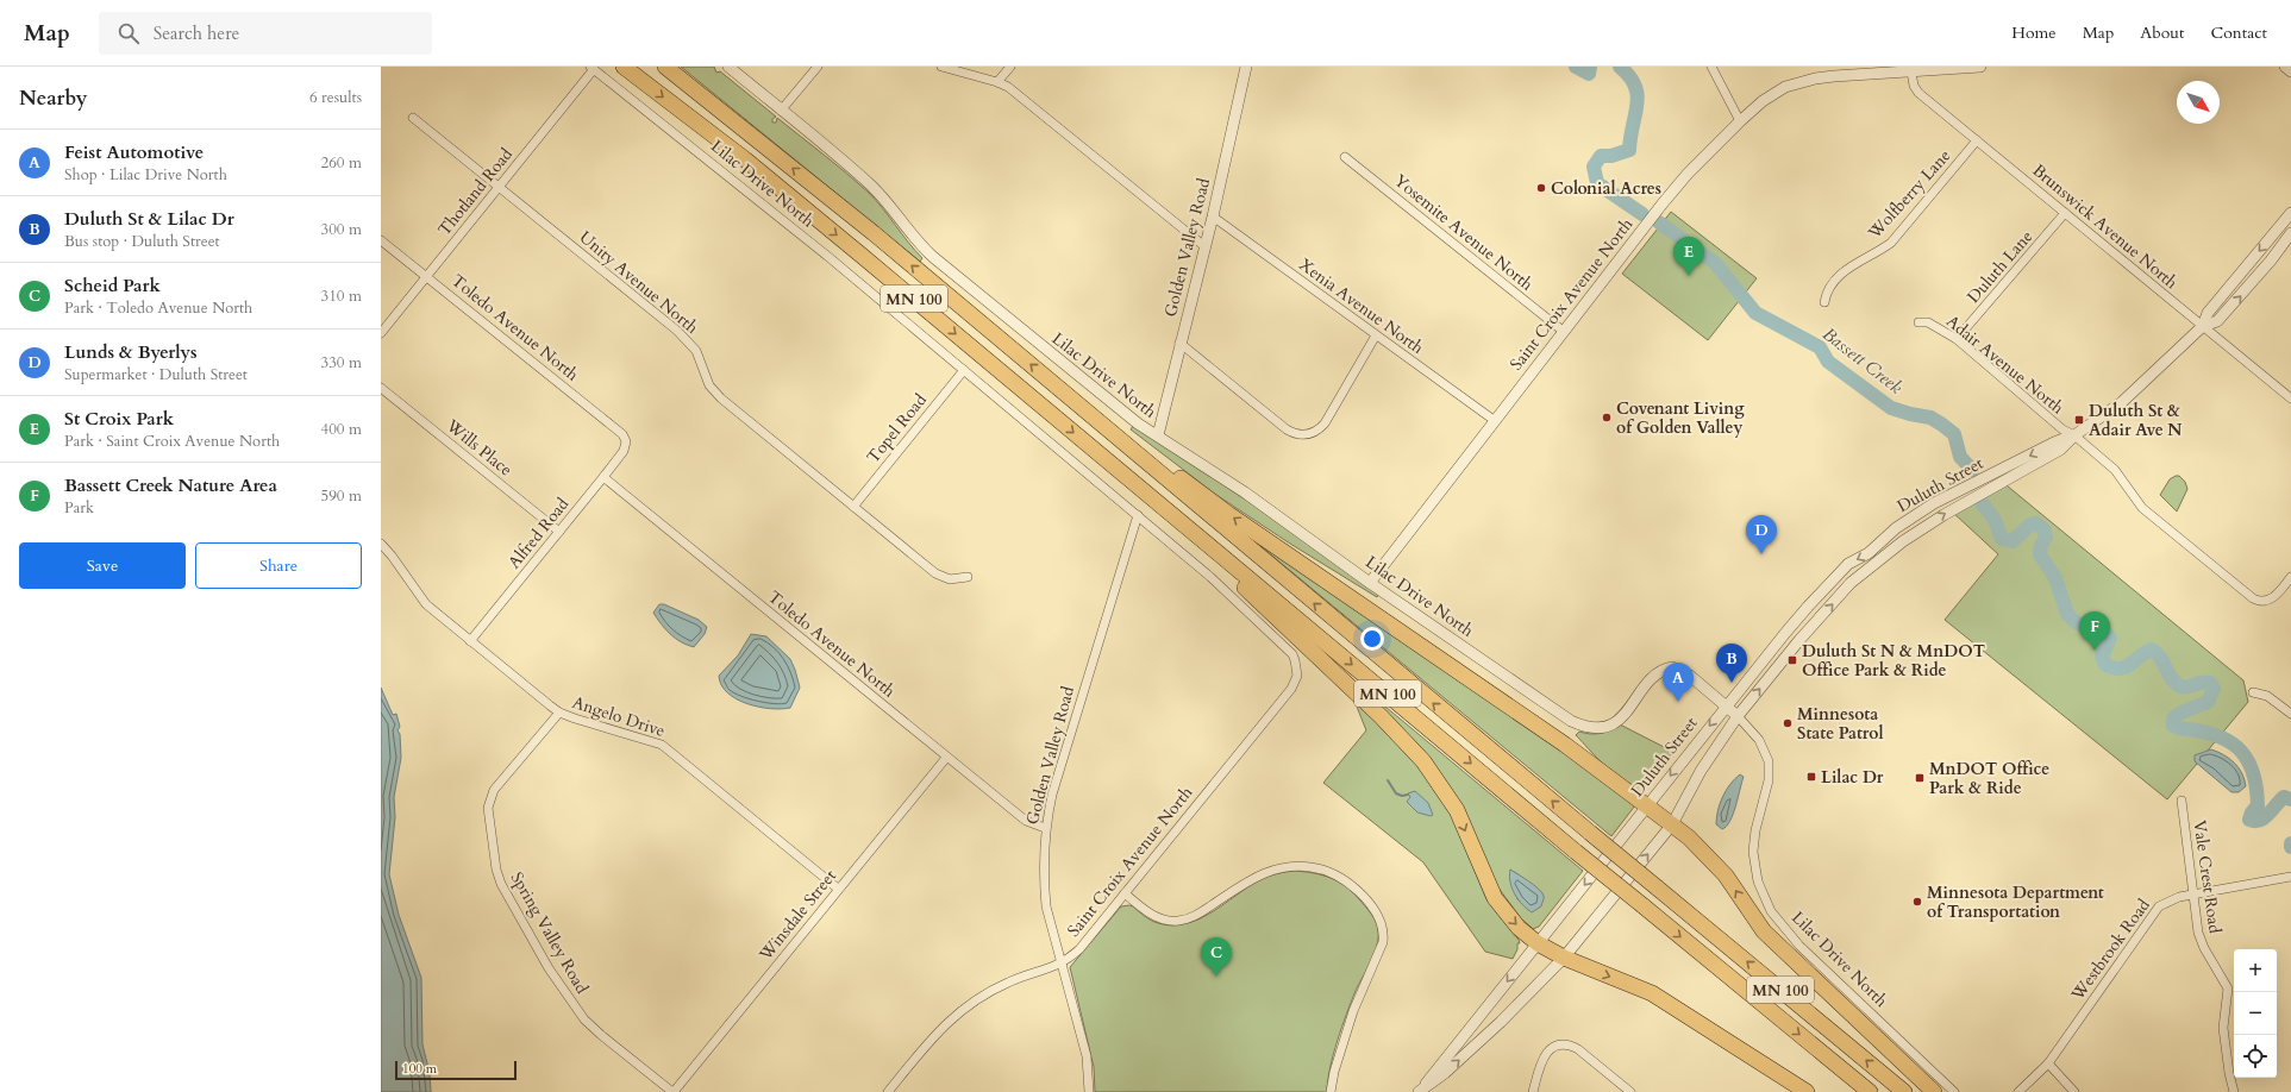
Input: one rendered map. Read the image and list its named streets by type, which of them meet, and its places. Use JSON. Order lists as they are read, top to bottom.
{
  "streets": {
    "highway": ["MN 100"],
    "street": [
      "Lilac Drive North",
      "Thotland Road",
      "Wolfberry Lane",
      "Brunswick Avenue North",
      "Yosemite Avenue North",
      "Golden Valley Road",
      "Duluth Lane",
      "Unity Avenue North",
      "Saint Croix Avenue North",
      "Xenia Avenue North",
      "Toledo Avenue North",
      "Adair Avenue North",
      "Topel Road",
      "Wills Place",
      "Duluth Street",
      "Alfred Road",
      "Angelo Drive",
      "Vale Crest Road",
      "Winsdale Street",
      "Spring Valley Road",
      "Westbrook Road"
    ]
  },
  "crossings": [
    ["Lilac Drive North", "Thotland Road"],
    ["Lilac Drive North", "Golden Valley Road"],
    ["Lilac Drive North", "Saint Croix Avenue North"],
    ["Lilac Drive North", "Topel Road"],
    ["Lilac Drive North", "Duluth Street"],
    ["Thotland Road", "Unity Avenue North"],
    ["Thotland Road", "Toledo Avenue North"],
    ["Wolfberry Lane", "Brunswick Avenue North"],
    ["Brunswick Avenue North", "Duluth Lane"],
    ["Brunswick Avenue North", "Saint Croix Avenue North"],
    ["Brunswick Avenue North", "Duluth Street"],
    ["Yosemite Avenue North", "Saint Croix Avenue North"],
    ["Golden Valley Road", "Saint Croix Avenue North"],
    ["Golden Valley Road", "Xenia Avenue North"],
    ["Golden Valley Road", "Toledo Avenue North"],
    ["Duluth Lane", "Adair Avenue North"],
    ["Unity Avenue North", "Topel Road"],
    ["Saint Croix Avenue North", "Xenia Avenue North"],
    ["Toledo Avenue North", "Alfred Road"],
    ["Toledo Avenue North", "Winsdale Street"],
    ["Adair Avenue North", "Duluth Street"],
    ["Wills Place", "Alfred Road"],
    ["Alfred Road", "Angelo Drive"],
    ["Angelo Drive", "Winsdale Street"],
    ["Angelo Drive", "Spring Valley Road"],
    ["Vale Crest Road", "Westbrook Road"],
    ["Winsdale Street", "Spring Valley Road"]
  ],
  "water": ["Bassett Creek"],
  "places": {
    "other": [
      "Colonial Acres",
      "Covenant Living of Golden Valley",
      "Minnesota State Patrol",
      "Minnesota Department of Transportation"
    ],
    "transit": [
      "Duluth St & Adair Ave N",
      "Duluth St N & MnDOT Office Park & Ride",
      "Lilac Dr",
      "MnDOT Office Park & Ride"
    ]
  },
  "scale_bar": "100 m",
  "north": "bottom right",
  "page": {
    "header": "Map",
    "search": "Search here",
    "nav": [
      "Home",
      "Map",
      "About",
      "Contact"
    ],
    "heading": ["Nearby", "6 results"],
    "list": [
      {
        "mark": "A",
        "name": "Feist Automotive",
        "note": "Shop · Lilac Drive North",
        "value": "260 m"
      },
      {
        "mark": "B",
        "name": "Duluth St & Lilac Dr",
        "note": "Bus stop · Duluth Street",
        "value": "300 m"
      },
      {
        "mark": "C",
        "name": "Scheid Park",
        "note": "Park · Toledo Avenue North",
        "value": "310 m"
      },
      {
        "mark": "D",
        "name": "Lunds & Byerlys",
        "note": "Supermarket · Duluth Street",
        "value": "330 m"
      },
      {
        "mark": "E",
        "name": "St Croix Park",
        "note": "Park · Saint Croix Avenue North",
        "value": "400 m"
      },
      {
        "mark": "F",
        "name": "Bassett Creek Nature Area",
        "note": "Park",
        "value": "590 m"
      }
    ],
    "pins": [
      "E",
      "D",
      "F",
      "B",
      "A",
      "C"
    ],
    "buttons": ["Save", "Share"],
    "map_buttons": ["+", "−"],
    "scale": "100 m"
  }
}
